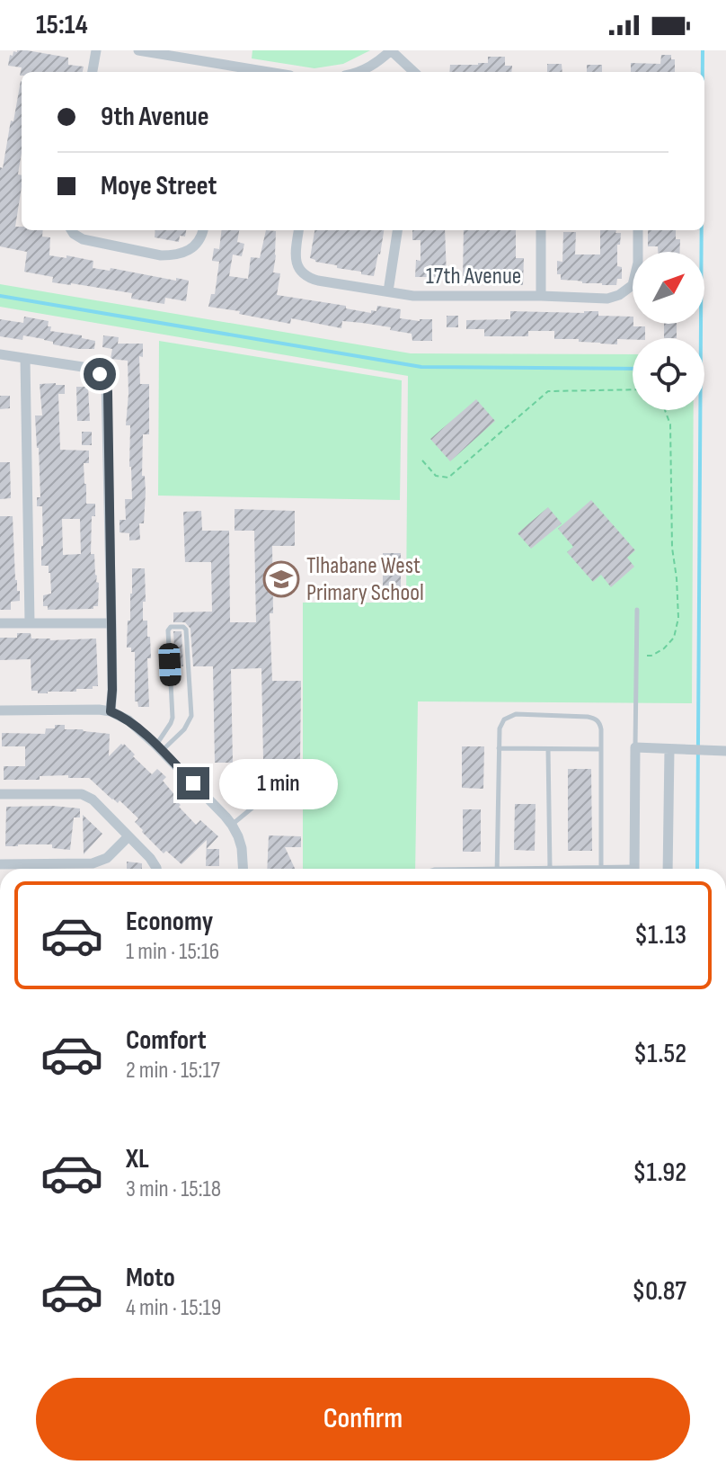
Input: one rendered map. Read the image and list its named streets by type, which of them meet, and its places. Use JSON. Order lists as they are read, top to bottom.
{
  "streets": {
    "street": ["17th Avenue"]
  },
  "places": {
    "school or university": ["Tlhabane West Primary School"]
  },
  "north": "top right",
  "page": {
    "status": "15:14",
    "banner": ["9th Avenue", "Moye Street"],
    "bubble": "1 min",
    "list": [
      {
        "name": "Economy",
        "note": "1 min · 15:16",
        "value": "$1.13"
      },
      {
        "name": "Comfort",
        "note": "2 min · 15:17",
        "value": "$1.52"
      },
      {
        "name": "XL",
        "note": "3 min · 15:18",
        "value": "$1.92"
      },
      {
        "name": "Moto",
        "note": "4 min · 15:19",
        "value": "$0.87"
      }
    ],
    "buttons": "Confirm"
  }
}
